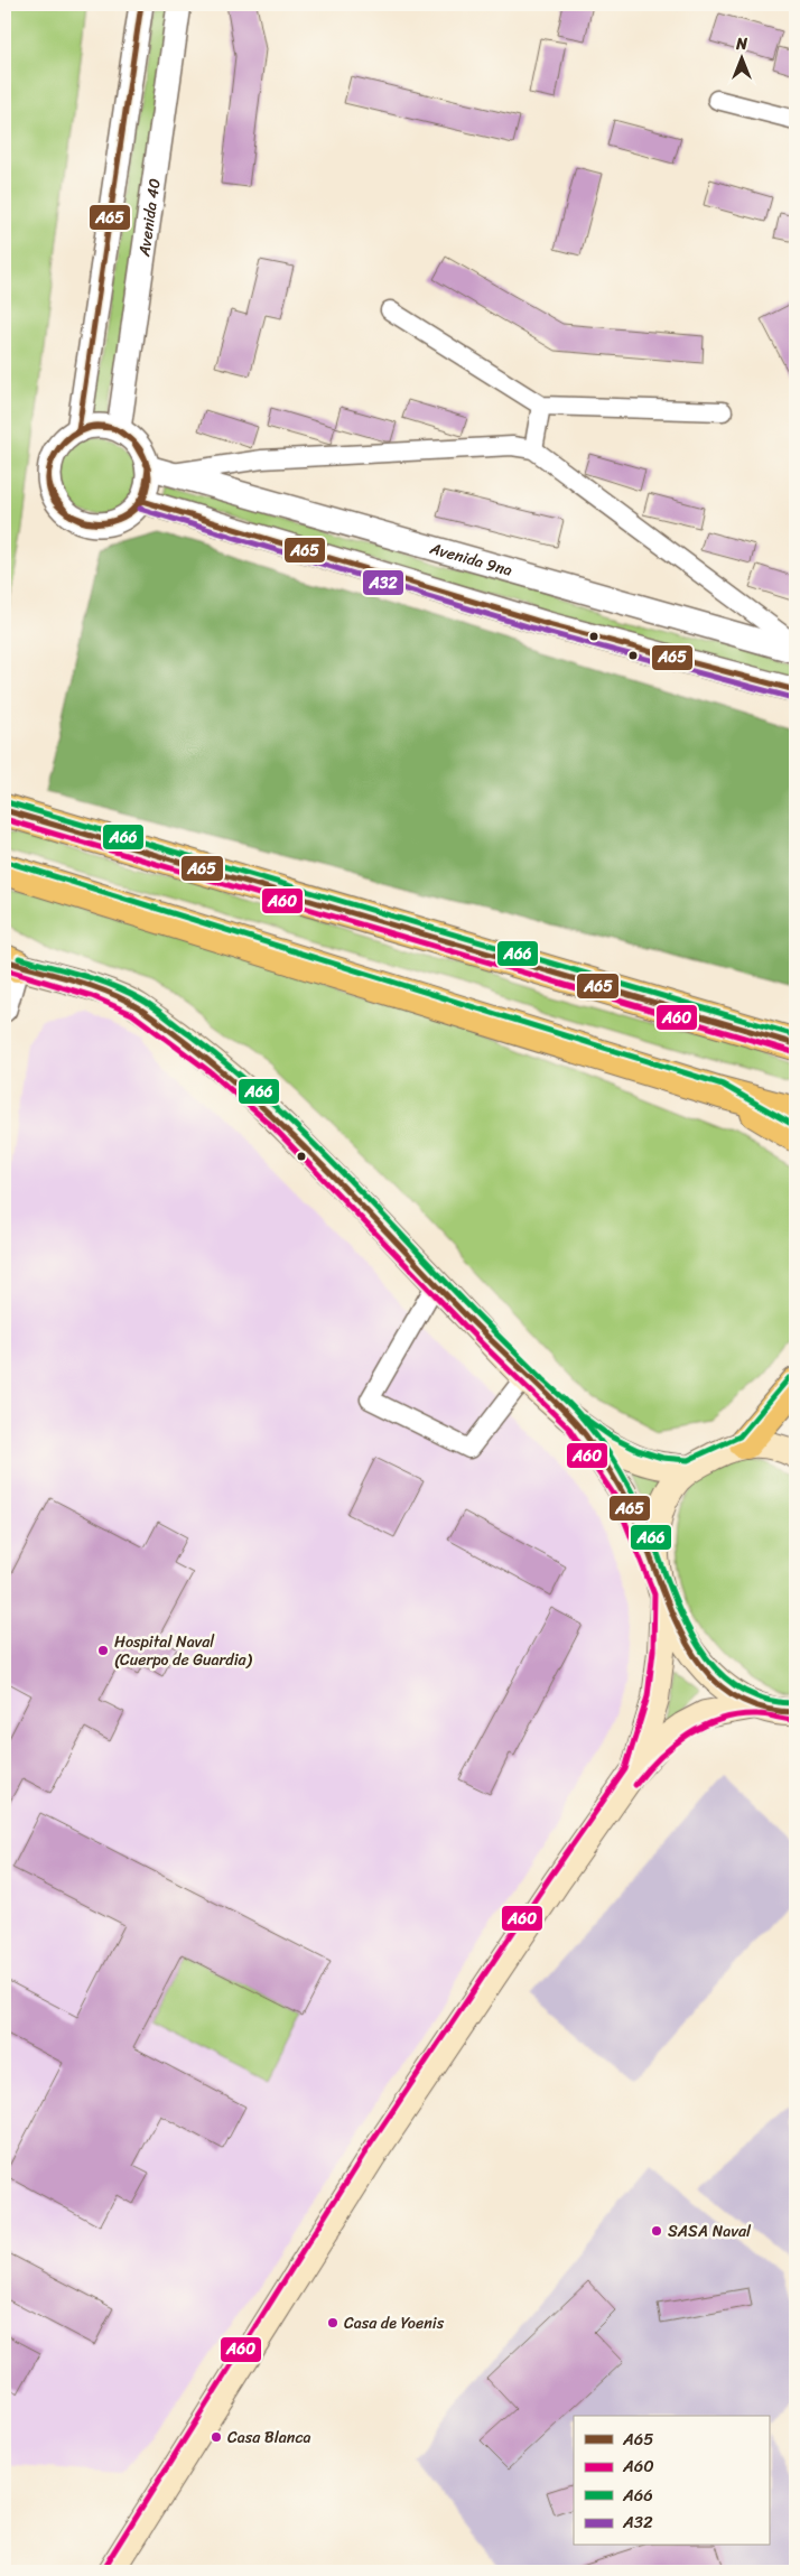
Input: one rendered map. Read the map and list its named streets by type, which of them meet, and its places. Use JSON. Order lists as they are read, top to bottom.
{
  "streets": {
    "street": ["Avenida 40", "Avenida 9na"]
  },
  "crossings": [
    ["Avenida 40", "Avenida 9na"]
  ],
  "places": [
    "Hospital Naval (Cuerpo de Guardia)",
    "SASA Naval",
    "Casa de Yoenis",
    "Casa Blanca"
  ],
  "lines": [
    "transit line A65",
    "transit line A32",
    "transit line A66",
    "transit line A60"
  ],
  "legend": [
    "A65",
    "A60",
    "A66",
    "A32"
  ],
  "north": "top"
}
